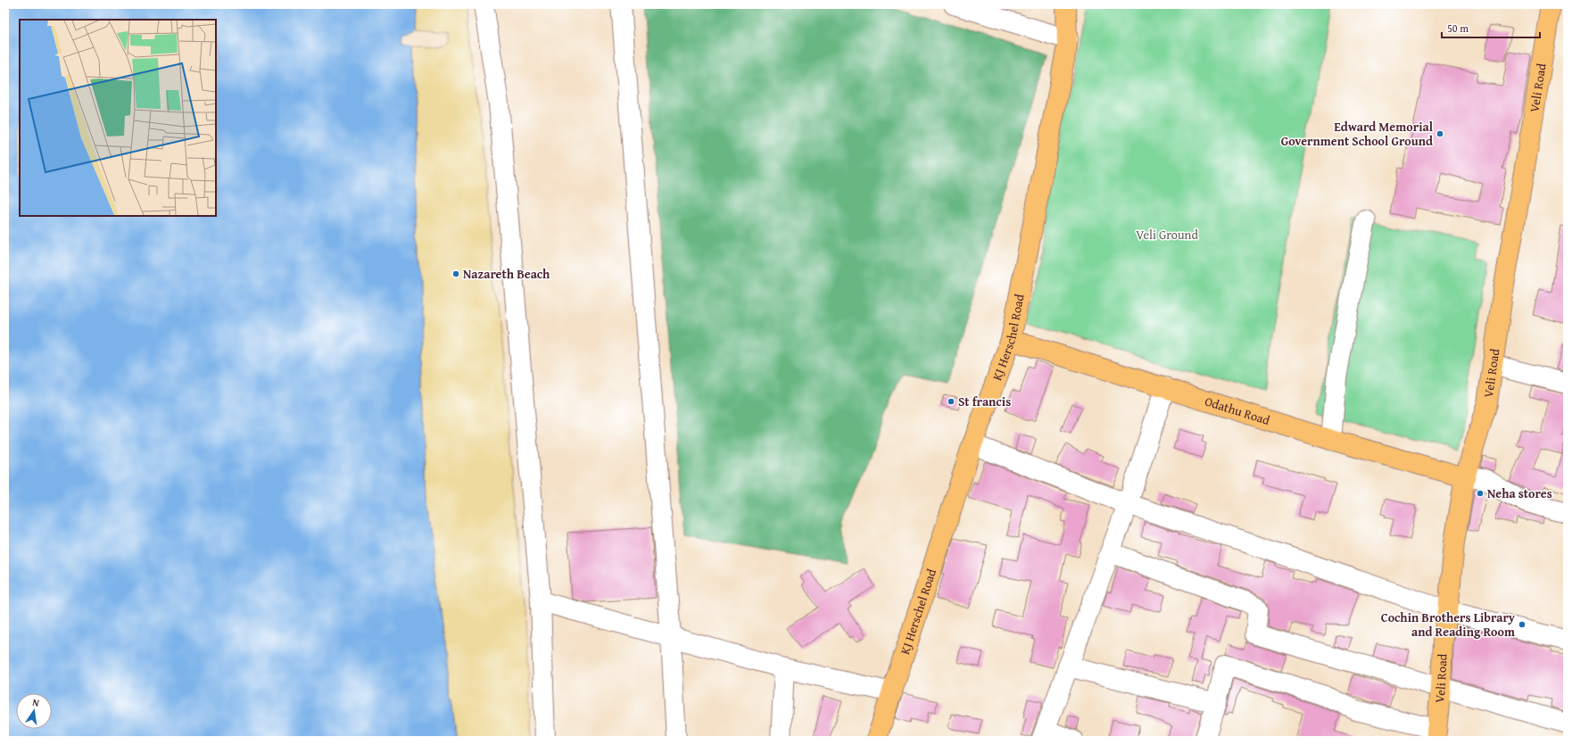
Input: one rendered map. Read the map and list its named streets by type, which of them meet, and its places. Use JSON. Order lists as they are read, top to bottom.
{
  "streets": {
    "main road": ["Veli Road", "KJ Herschel Road", "Odathu Road"]
  },
  "crossings": [
    ["Veli Road", "Odathu Road"],
    ["KJ Herschel Road", "Odathu Road"]
  ],
  "parks": ["Veli Ground"],
  "places": [
    "Edward Memorial Government School Ground",
    "Nazareth Beach",
    "St francis",
    "Neha stores",
    "Cochin Brothers Library and Reading Room"
  ],
  "scale_bar": "50 m",
  "north": "top"
}
